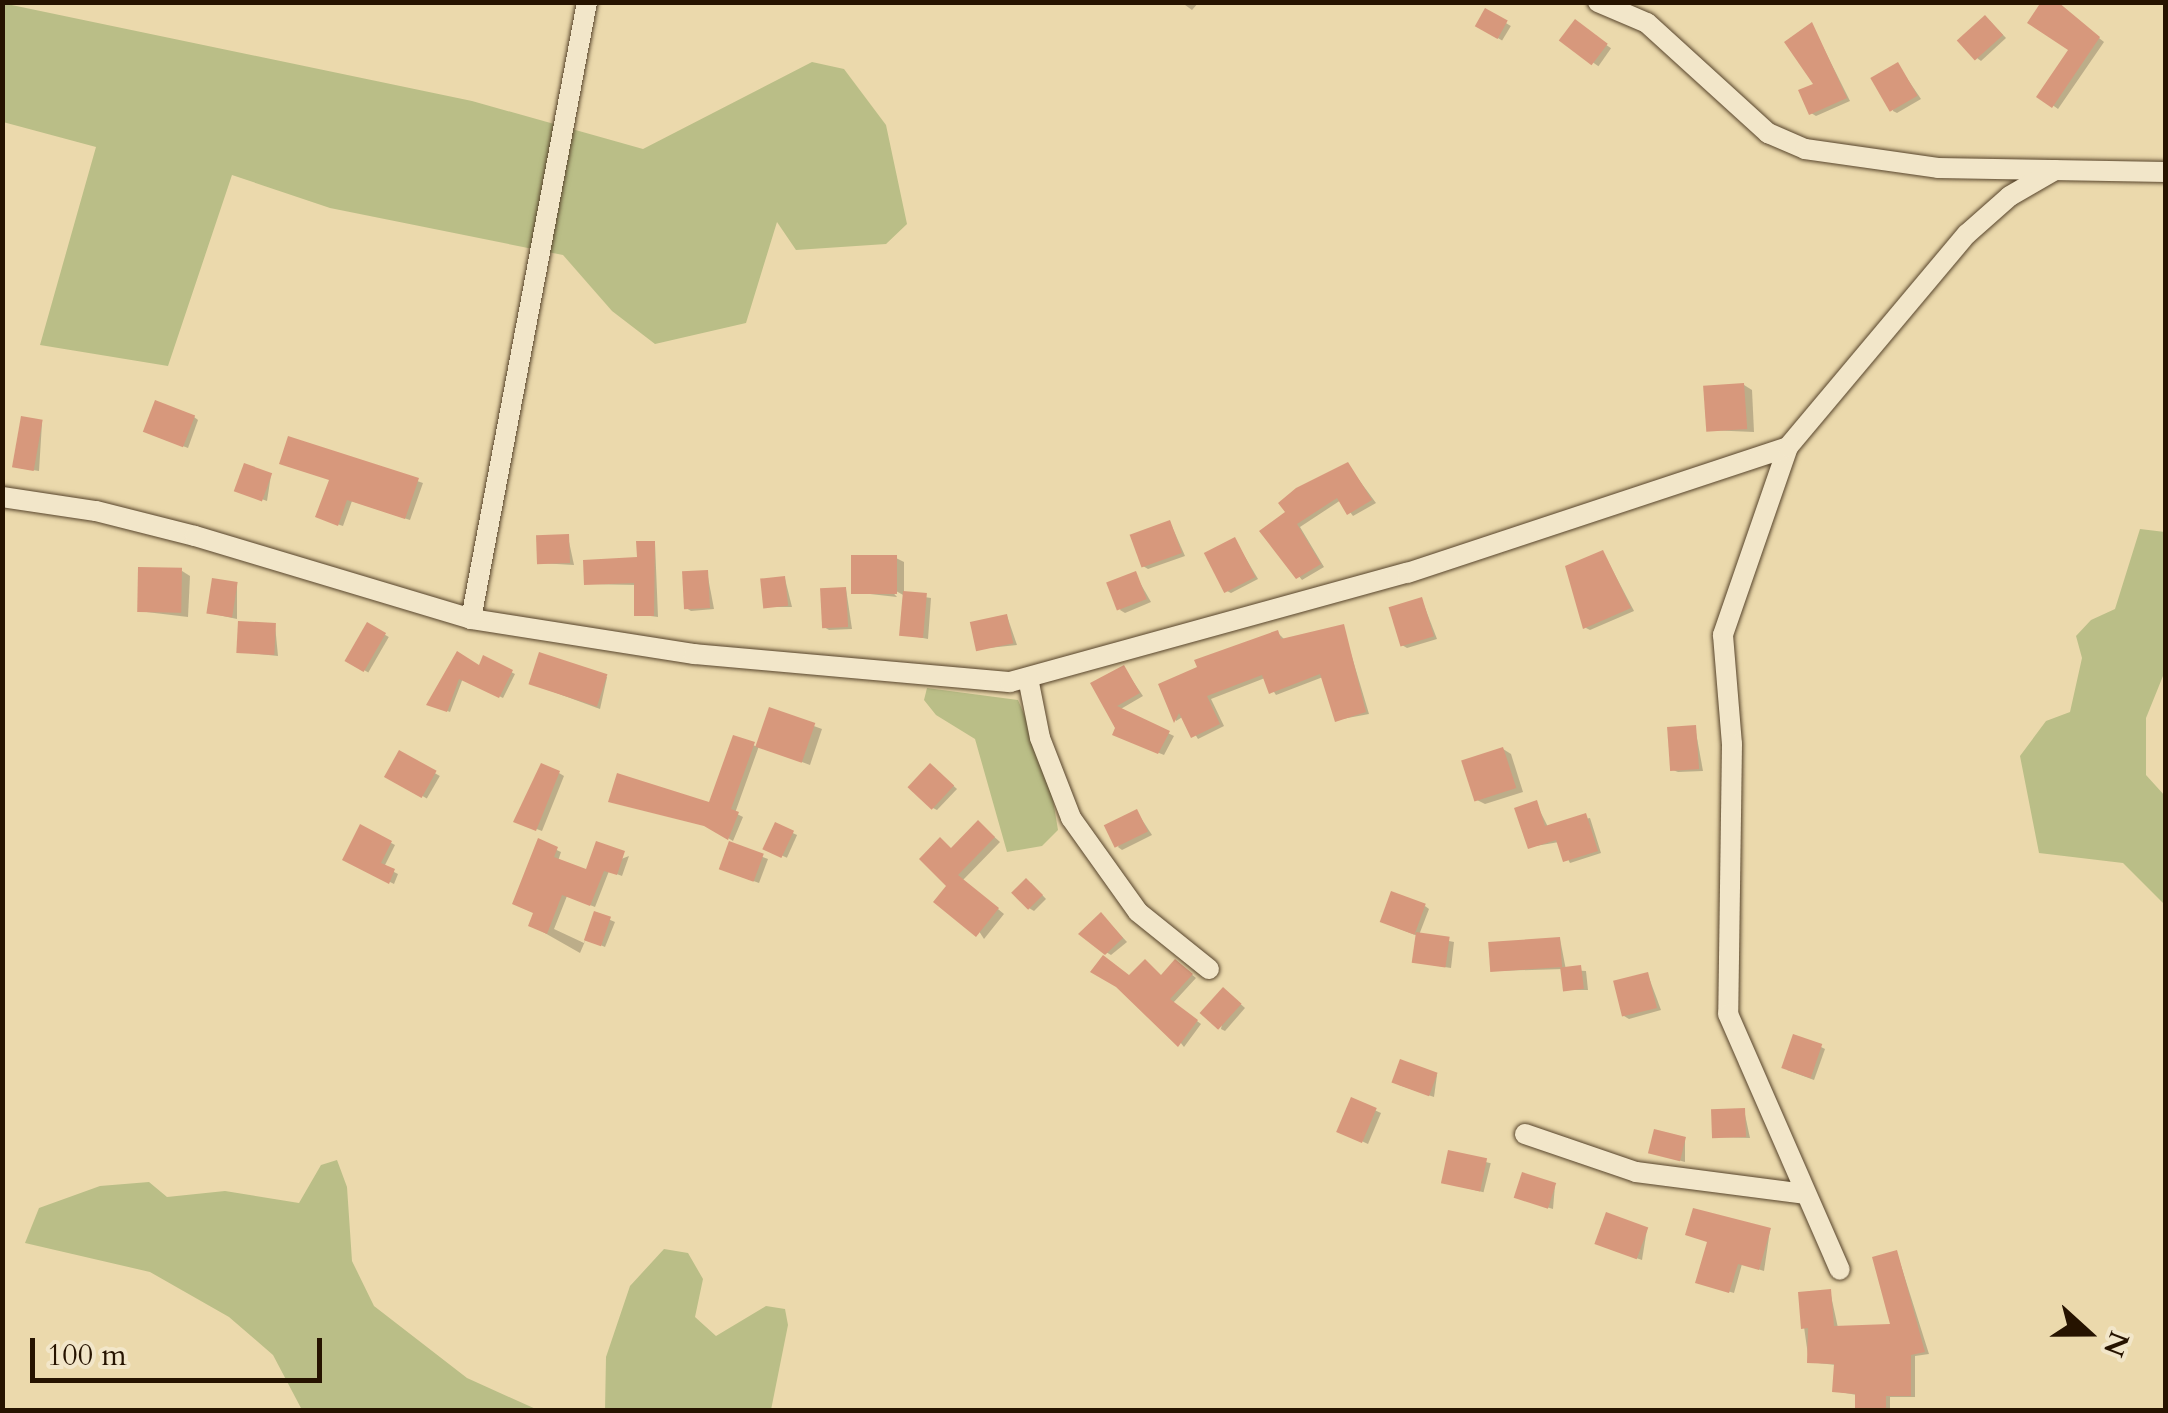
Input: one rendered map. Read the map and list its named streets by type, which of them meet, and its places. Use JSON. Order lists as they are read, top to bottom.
{
  "scale_bar": "100 m",
  "north": "right"
}
